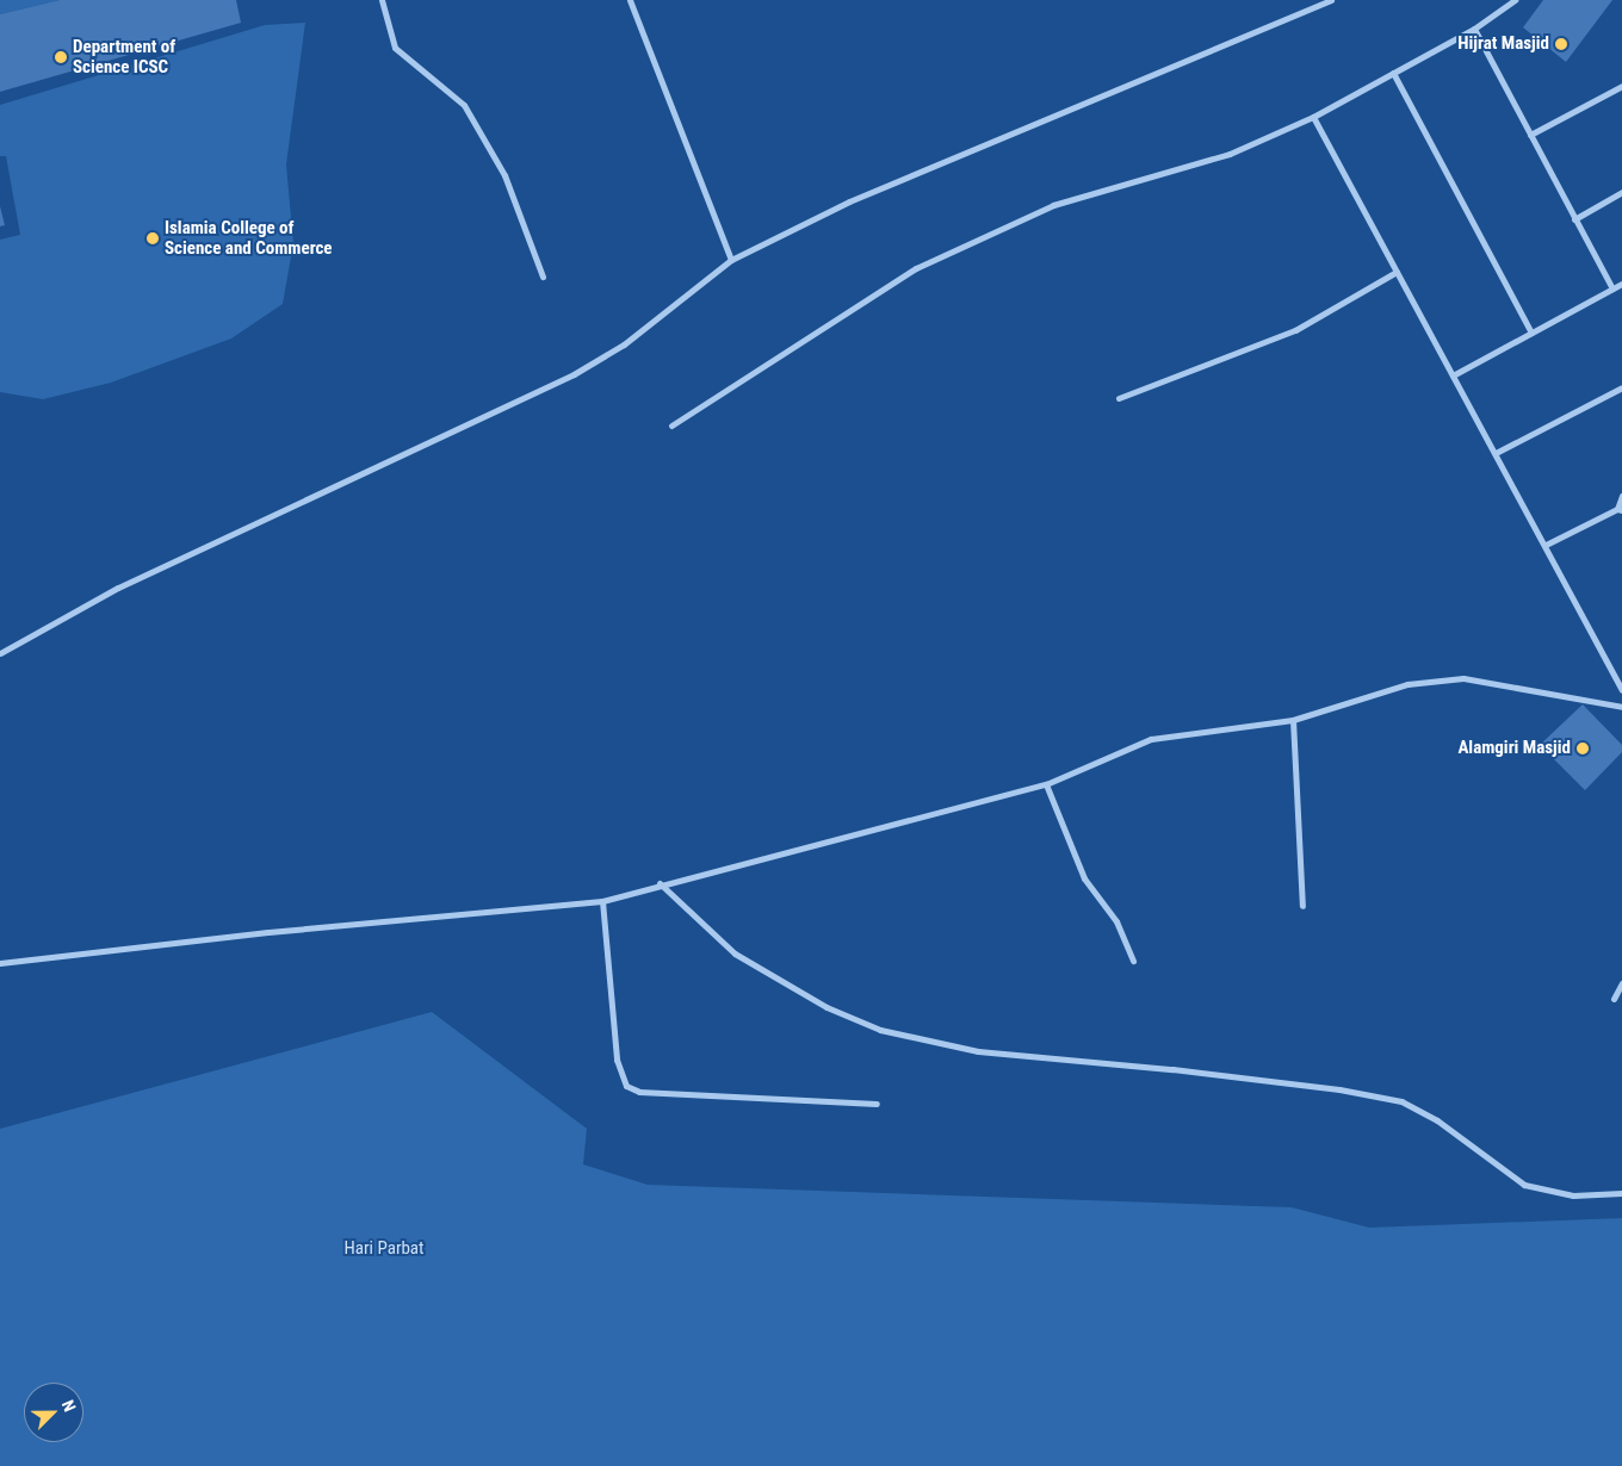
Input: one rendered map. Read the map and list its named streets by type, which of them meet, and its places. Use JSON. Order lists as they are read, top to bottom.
{
  "parks": ["Hari Parbat"],
  "places": [
    "Hijrat Masjid",
    "Department of Science ICSC",
    "Islamia College of Science and Commerce",
    "Alamgiri Masjid"
  ],
  "north": "top right"
}
